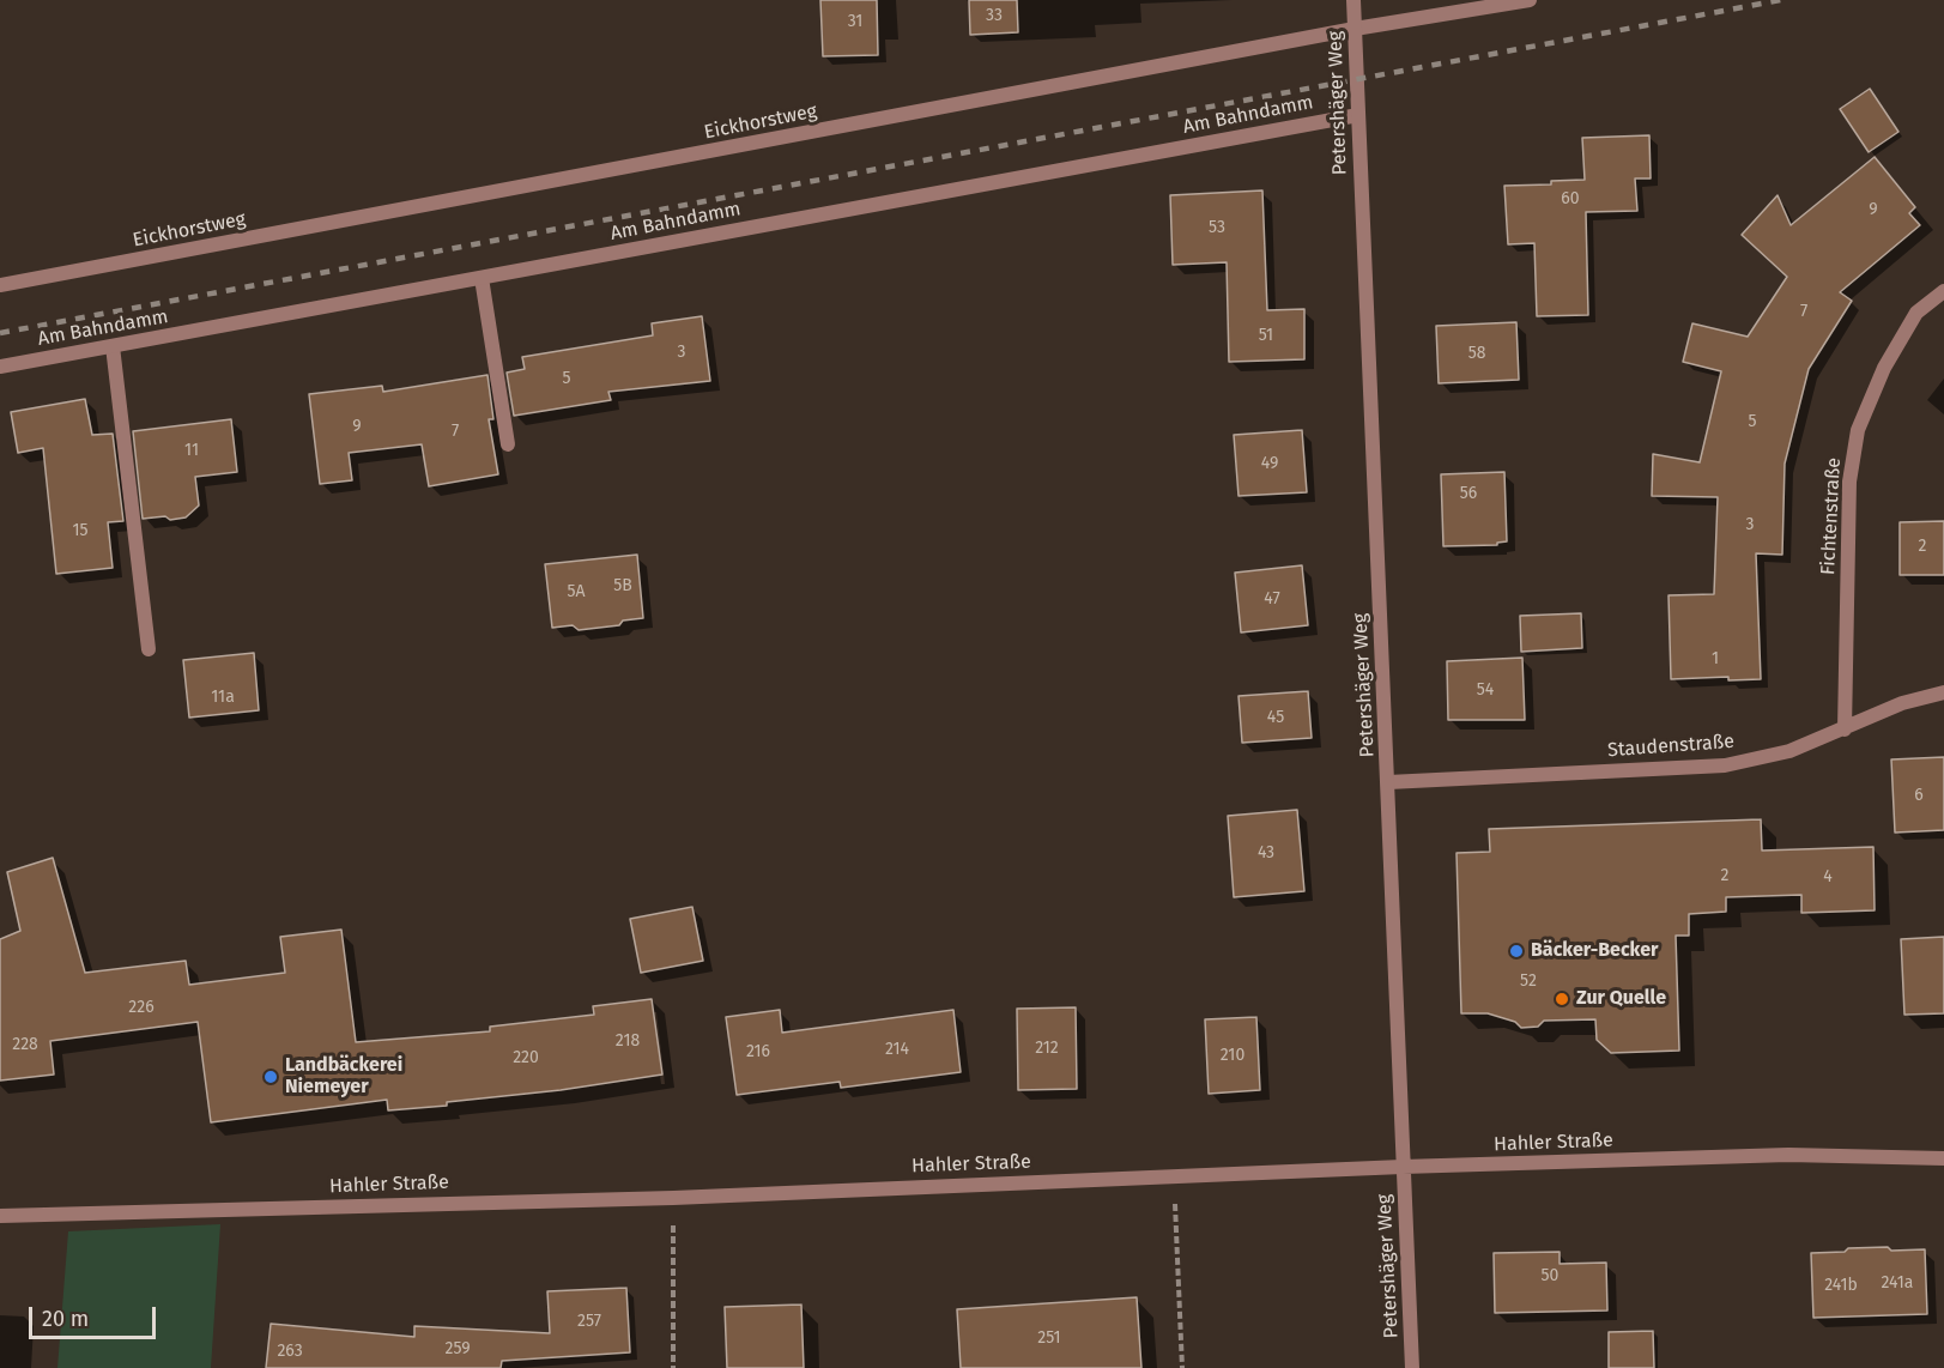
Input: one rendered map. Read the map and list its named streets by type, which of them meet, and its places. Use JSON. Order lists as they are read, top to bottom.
{
  "streets": {
    "street": [
      "Petershäger Weg",
      "Am Bahndamm",
      "Eickhorstweg",
      "Fichtenstraße",
      "Staudenstraße",
      "Hahler Straße"
    ]
  },
  "crossings": [
    ["Petershäger Weg", "Am Bahndamm"],
    ["Petershäger Weg", "Eickhorstweg"],
    ["Petershäger Weg", "Staudenstraße"],
    ["Petershäger Weg", "Hahler Straße"],
    ["Fichtenstraße", "Staudenstraße"]
  ],
  "places": ["Bäcker-Becker", "Zur Quelle", "Landbäckerei Niemeyer"],
  "house_numbers": [
    "33",
    "31",
    "60",
    "9",
    "53",
    "7",
    "51",
    "3",
    "58",
    "5",
    "5",
    "9",
    "7",
    "11",
    "49",
    "56",
    "3",
    "15",
    "2",
    "5B",
    "5A",
    "47",
    "1",
    "54",
    "11a",
    "45",
    "6",
    "43",
    "2",
    "4",
    "52",
    "226",
    "218",
    "228",
    "212",
    "214",
    "216",
    "210",
    "220",
    "50",
    "241a",
    "241b",
    "257",
    "251",
    "259",
    "263"
  ],
  "scale_bar": "20 m"
}
